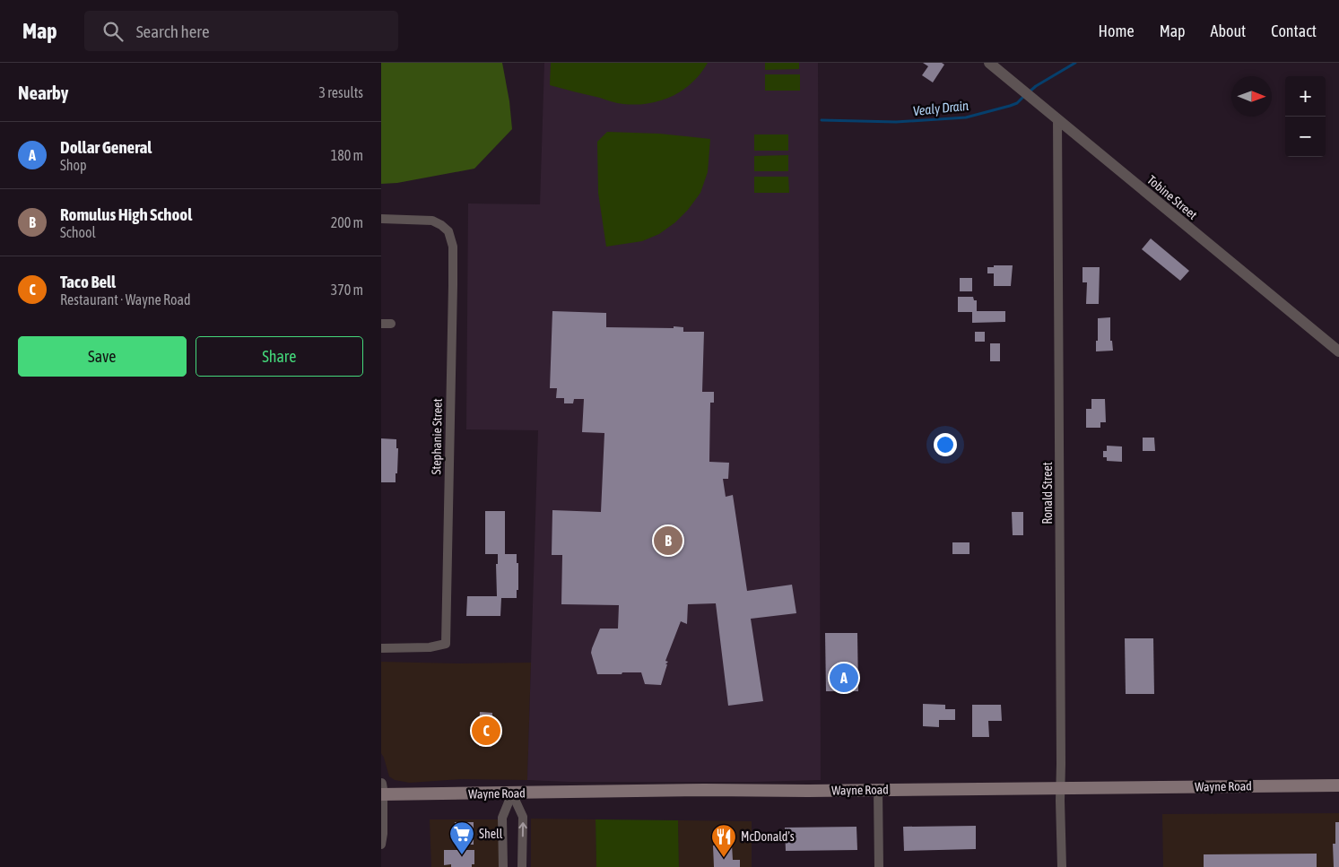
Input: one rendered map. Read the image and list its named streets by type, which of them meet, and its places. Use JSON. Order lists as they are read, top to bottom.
{
  "streets": {
    "main road": ["Wayne Road"],
    "street": ["Tobine Street", "Stephanie Street", "Ronald Street"]
  },
  "crossings": [
    ["Tobine Street", "Ronald Street"],
    ["Ronald Street", "Wayne Road"]
  ],
  "water": ["Vealy Drain"],
  "places": {
    "supermarket": ["Shell"],
    "restaurant": ["McDonald's"]
  },
  "north": "right",
  "page": {
    "header": "Map",
    "search": "Search here",
    "nav": [
      "Home",
      "Map",
      "About",
      "Contact"
    ],
    "heading": ["Nearby", "3 results"],
    "map_buttons": ["+", "−"],
    "list": [
      {
        "mark": "A",
        "name": "Dollar General",
        "note": "Shop",
        "value": "180 m"
      },
      {
        "mark": "B",
        "name": "Romulus High School",
        "note": "School",
        "value": "200 m"
      },
      {
        "mark": "C",
        "name": "Taco Bell",
        "note": "Restaurant · Wayne Road",
        "value": "370 m"
      }
    ],
    "buttons": ["Save", "Share"],
    "pins": ["B", "A", "C"]
  }
}
